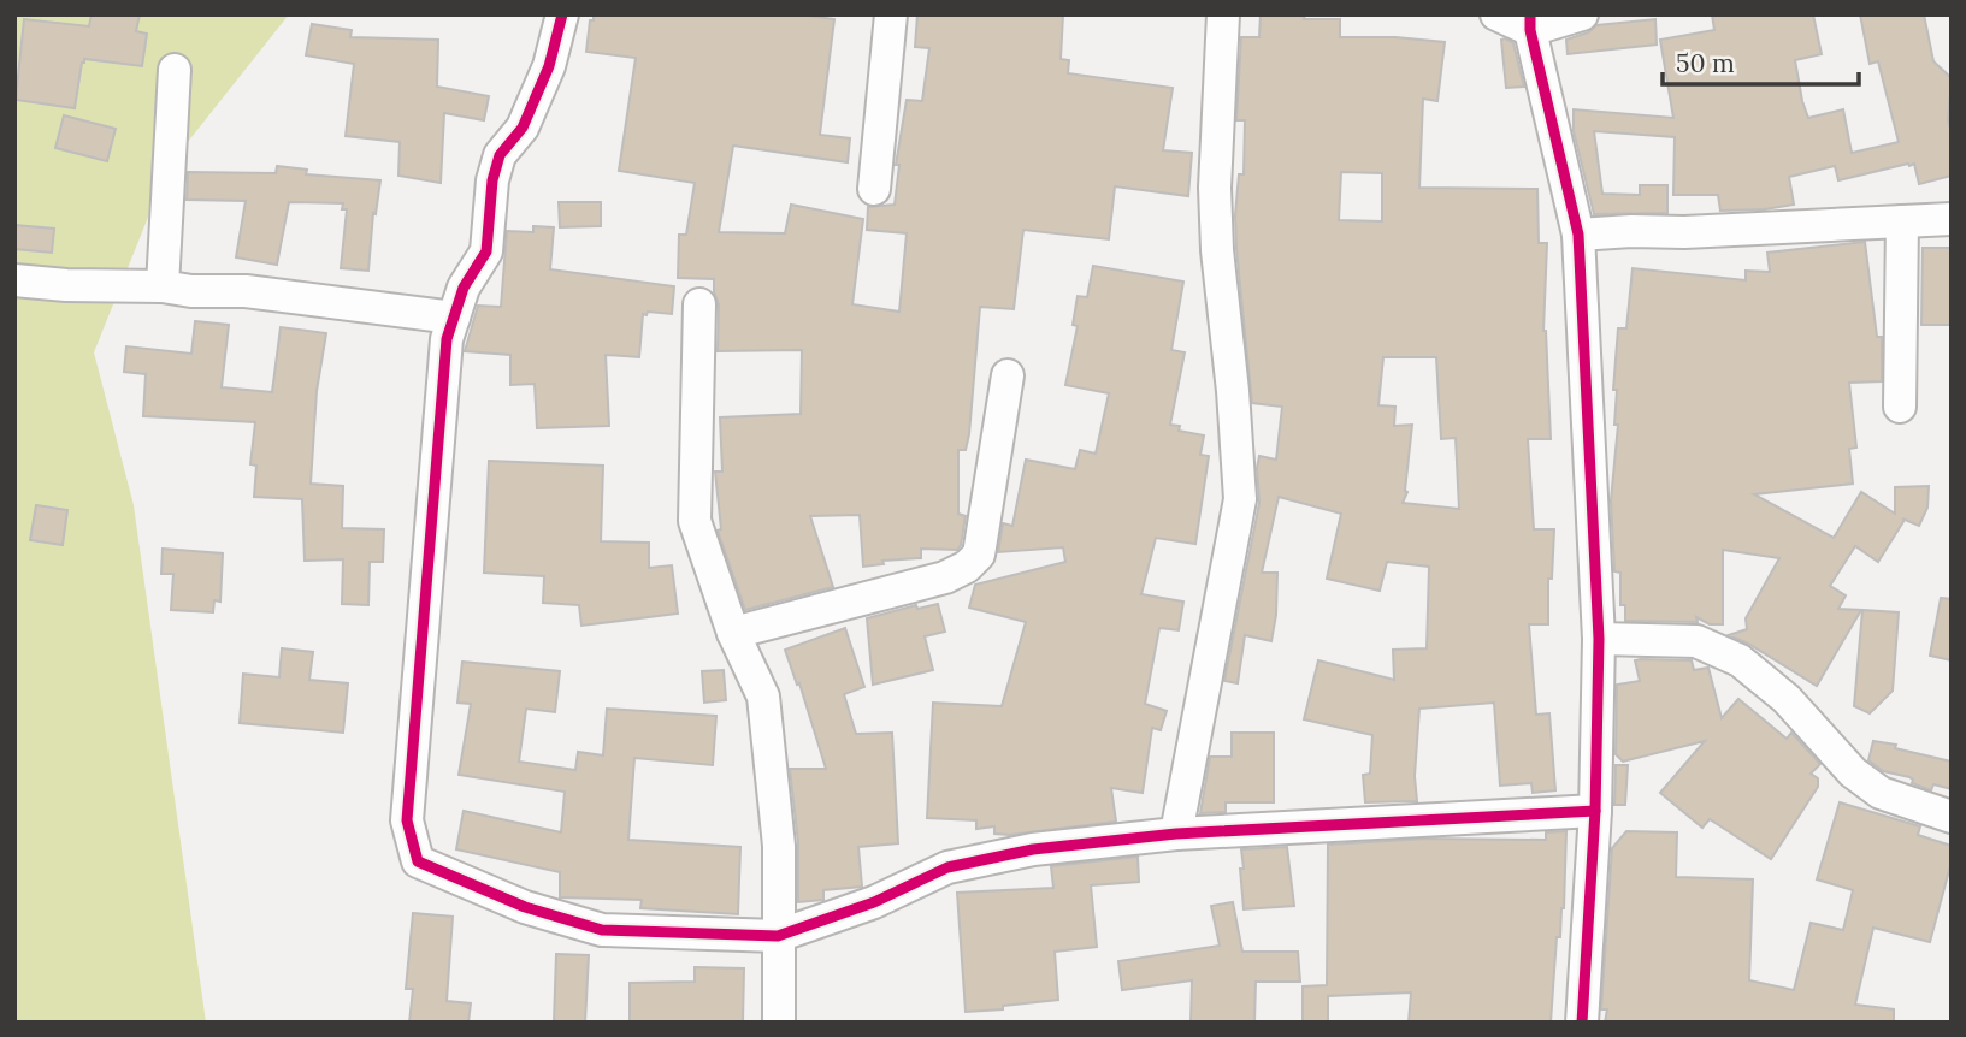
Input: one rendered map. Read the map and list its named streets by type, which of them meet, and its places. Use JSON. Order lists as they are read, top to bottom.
{
  "scale_bar": "50 m"
}
